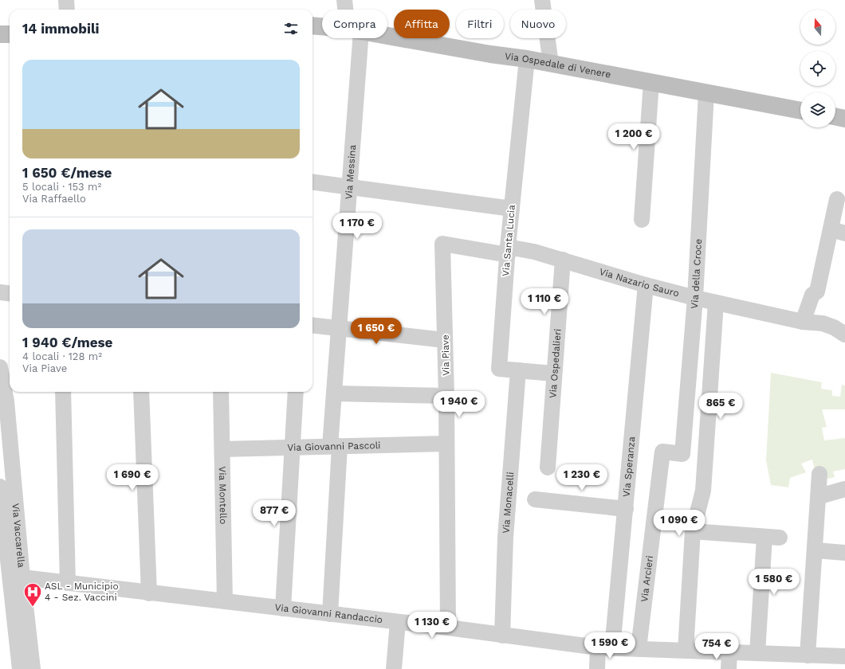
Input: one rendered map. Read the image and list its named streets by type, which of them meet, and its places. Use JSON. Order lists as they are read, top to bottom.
{
  "streets": {
    "street": [
      "Via Ospedale di Venere",
      "Via Messina",
      "Via Santa Lucia",
      "Via della Croce",
      "Via Nazario Sauro",
      "Via Piave",
      "Via Ospedalieri",
      "Via Giovanni Pascoli",
      "Via Speranza",
      "Via Montello",
      "Via Monacelli",
      "Via Vaccarella",
      "Via Arcieri",
      "Via Giovanni Randaccio"
    ]
  },
  "crossings": [
    ["Via Ospedale di Venere", "Via Santa Lucia"],
    ["Via Ospedale di Venere", "Via della Croce"],
    ["Via Messina", "Via Giovanni Pascoli"],
    ["Via Messina", "Via Giovanni Randaccio"],
    ["Via Santa Lucia", "Via Nazario Sauro"],
    ["Via Santa Lucia", "Via Piave"],
    ["Via Santa Lucia", "Via Ospedalieri"],
    ["Via Santa Lucia", "Via Monacelli"],
    ["Via della Croce", "Via Nazario Sauro"],
    ["Via della Croce", "Via Arcieri"],
    ["Via Nazario Sauro", "Via Piave"],
    ["Via Nazario Sauro", "Via Ospedalieri"],
    ["Via Nazario Sauro", "Via Speranza"],
    ["Via Piave", "Via Giovanni Pascoli"],
    ["Via Piave", "Via Giovanni Randaccio"],
    ["Via Giovanni Pascoli", "Via Montello"],
    ["Via Speranza", "Via Giovanni Randaccio"],
    ["Via Montello", "Via Giovanni Randaccio"],
    ["Via Monacelli", "Via Giovanni Randaccio"],
    ["Via Vaccarella", "Via Giovanni Randaccio"],
    ["Via Arcieri", "Via Giovanni Randaccio"]
  ],
  "places": {
    "hospital": ["ASL - Municipio 4 - Sez. Vaccini"]
  },
  "north": "top",
  "page": {
    "chip": [
      "Compra",
      "Affitta",
      "Filtri",
      "Nuovo"
    ],
    "heading": "14 immobili",
    "list": [
      {
        "name": "1 650 €/mese",
        "note": "5 locali · 153 m² · Via Raffaello"
      },
      {
        "name": "1 940 €/mese",
        "note": "4 locali · 128 m² · Via Piave"
      }
    ],
    "price": [
      "1 200 €",
      "1 170 €",
      "1 110 €",
      "1 650 €",
      "1 940 €",
      "865 €",
      "1 690 €",
      "1 230 €",
      "877 €",
      "1 090 €",
      "1 580 €",
      "1 130 €",
      "1 590 €",
      "754 €"
    ]
  }
}
